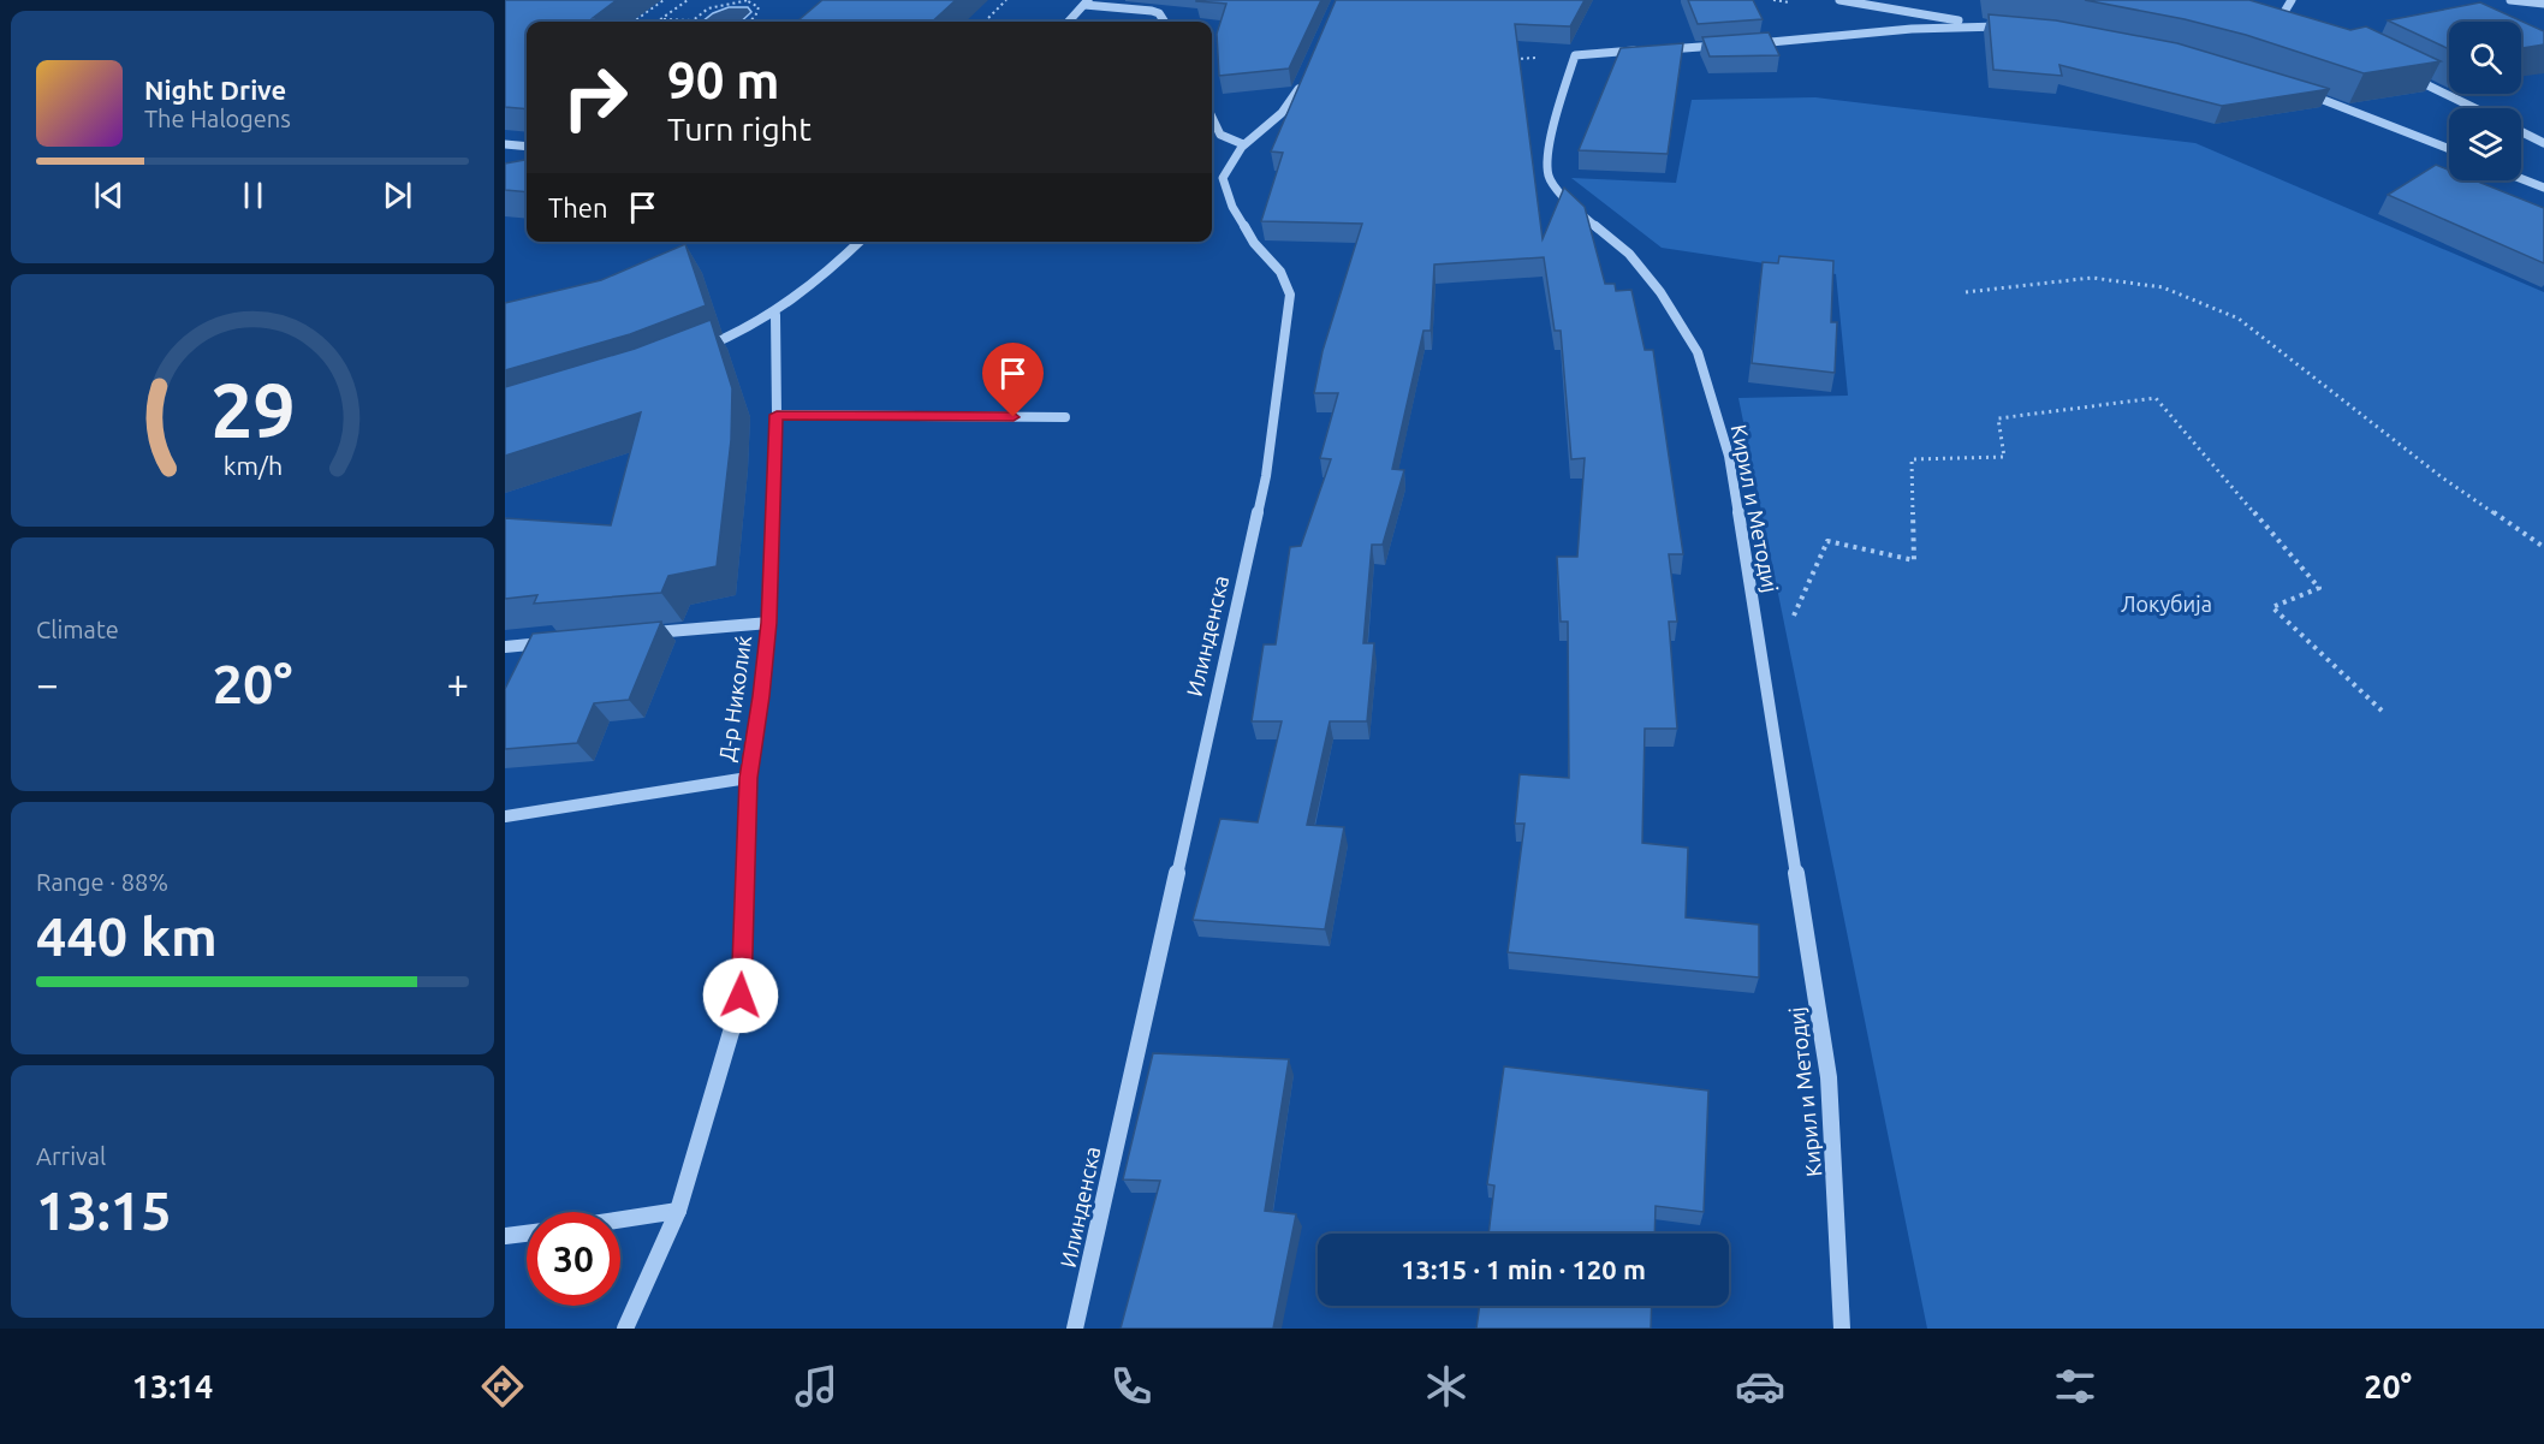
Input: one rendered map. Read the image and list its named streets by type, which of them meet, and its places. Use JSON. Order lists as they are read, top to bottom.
{
  "streets": {
    "street": ["Кирил и Методиј", "Илинденска", "Д-р Николиќ"]
  },
  "parks": ["Локубија"],
  "page": {
    "turn": ["90 m", "Turn right"],
    "song": ["Night Drive", "The Halogens"],
    "then": "Then",
    "tile": [
      "Climate",
      ["Range · 88%", "440 km"],
      ["Arrival", "13:15"]
    ],
    "heat": ["−", "20°", "+"],
    "limit": "30",
    "trip": "13:15 · 1 min · 120 m",
    "tabs": ["13:14", "20°"],
    "gauge": ["29", "km/h"]
  }
}
